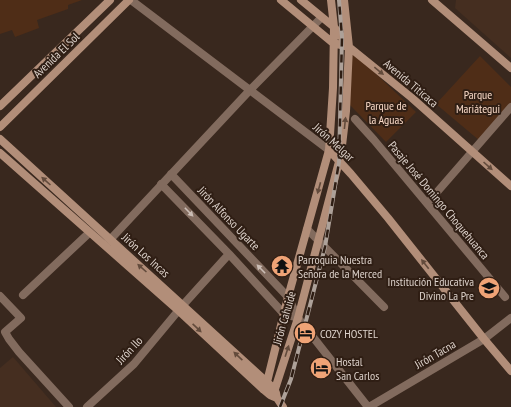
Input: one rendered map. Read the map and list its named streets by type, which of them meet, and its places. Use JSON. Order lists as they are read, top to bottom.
{
  "streets": {
    "street": [
      "Avenida El Sol",
      "Avenida Titicaca",
      "Jirón Melgar",
      "Pasaje José Domingo Choquehuanca",
      "Jirón Alfonso Ugarte",
      "Jirón Los Incas",
      "Jirón Cahuide",
      "Jirón Ilo",
      "Jirón Tacna"
    ]
  },
  "crossings": [
    ["Avenida El Sol", "Jirón Melgar"],
    ["Avenida Titicaca", "Jirón Cahuide"],
    ["Jirón Melgar", "Jirón Cahuide"],
    ["Jirón Melgar", "Jirón Tacna"],
    ["Jirón Alfonso Ugarte", "Jirón Cahuide"],
    ["Jirón Alfonso Ugarte", "Jirón Ilo"],
    ["Jirón Alfonso Ugarte", "Jirón Tacna"],
    ["Jirón Los Incas", "Jirón Cahuide"],
    ["Jirón Los Incas", "Jirón Ilo"]
  ],
  "one_way": ["Avenida Titicaca"],
  "parks": ["Parque Mariátegui", "Parque de la Aguas"],
  "places": {
    "temple": ["Parroquia Nuestra Señora de la Merced"],
    "school or university": ["Institución Educativa Divino La Pre"],
    "hotel": ["COZY HOSTEL", "Hostal San Carlos"]
  }
}
